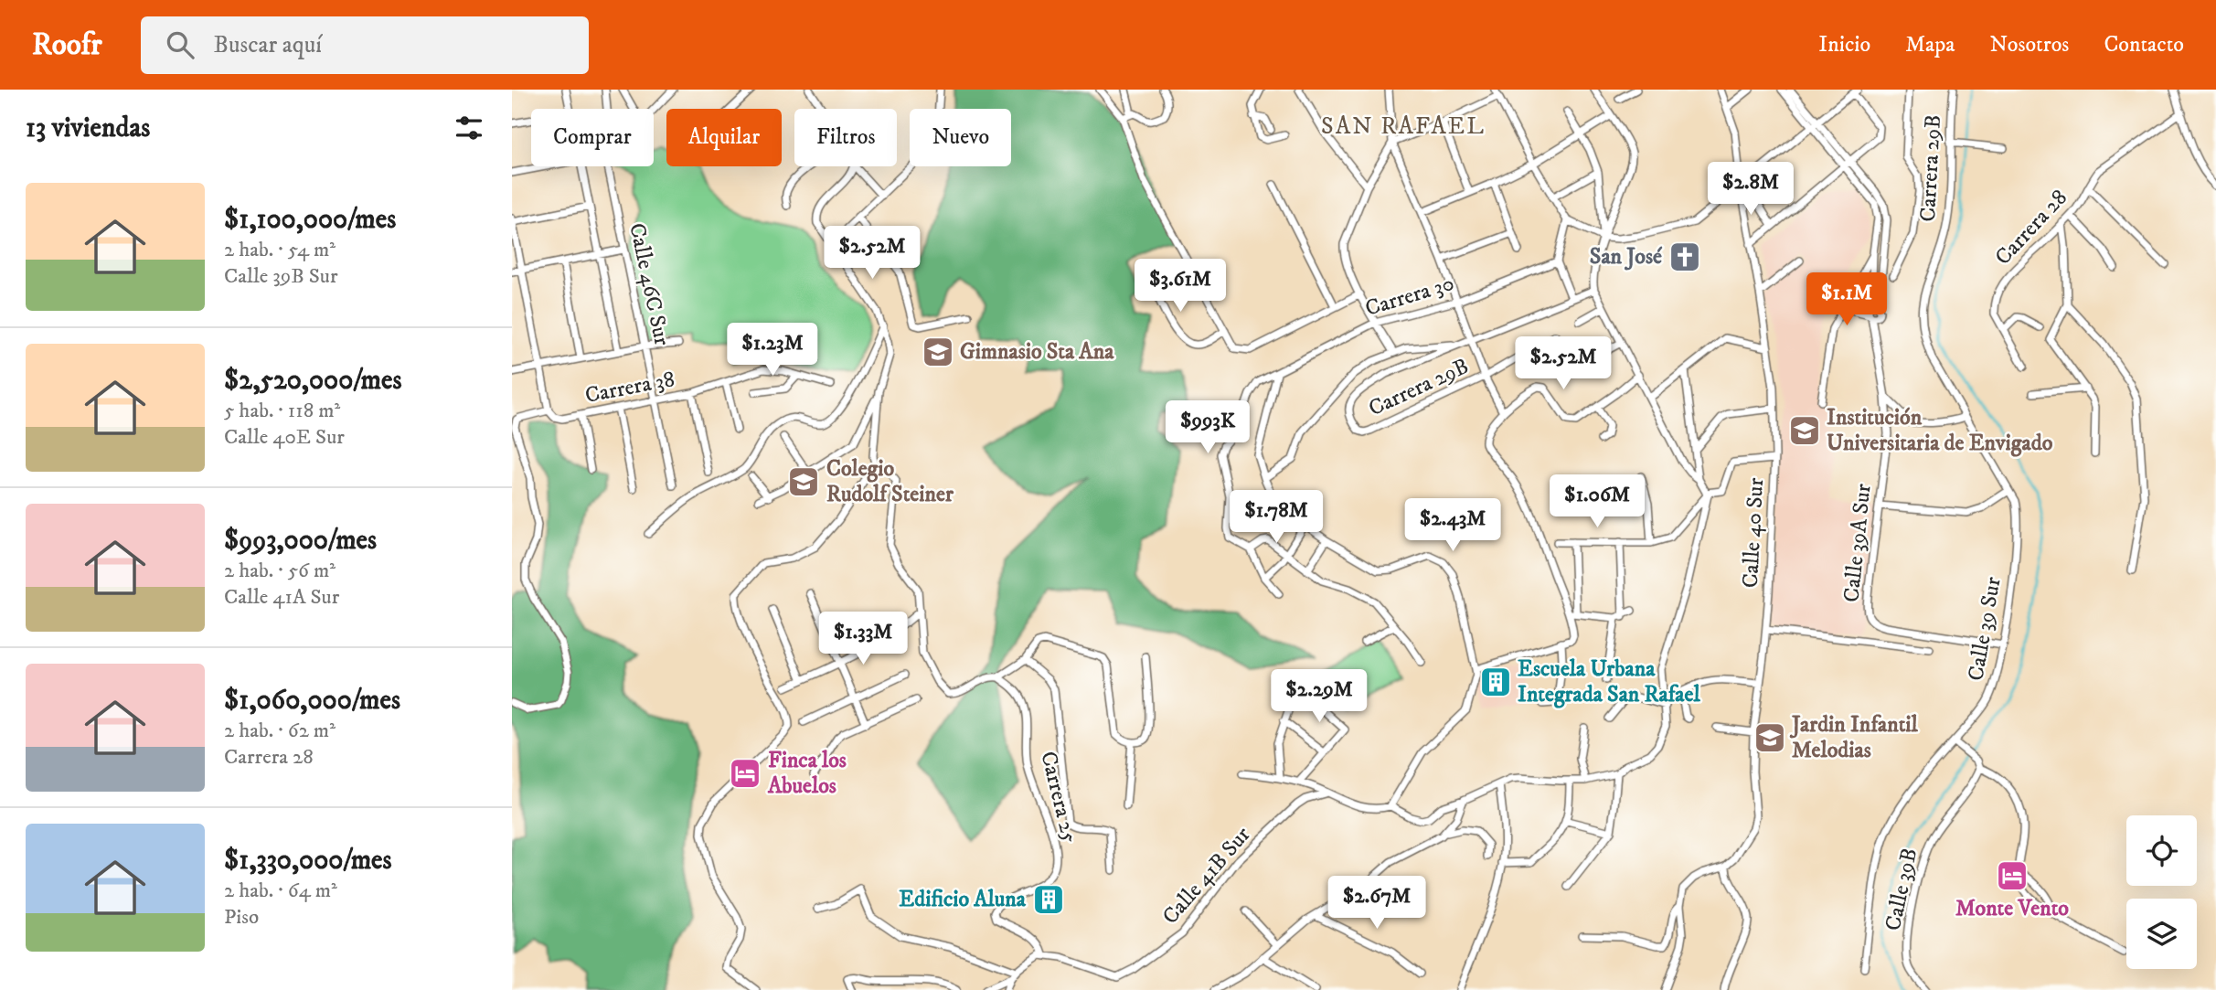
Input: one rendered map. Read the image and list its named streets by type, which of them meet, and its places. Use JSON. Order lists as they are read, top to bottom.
{
  "streets": {
    "street": [
      "Carrera 29B",
      "Carrera 28",
      "Calle 46C Sur",
      "Carrera 30",
      "Carrera 38",
      "Calle 40 Sur",
      "Calle 39A Sur",
      "Calle 39 Sur",
      "Carrera 25",
      "Calle 41B Sur",
      "Calle 39B"
    ]
  },
  "crossings": [
    ["Carrera 29B", "Calle 39 Sur"],
    ["Calle 46C Sur", "Carrera 38"],
    ["Carrera 25", "Calle 41B Sur"]
  ],
  "districts": ["SAN RAFAEL"],
  "places": {
    "church": ["San José"],
    "school or university": [
      "Gimnasio Sta Ana",
      "Institución Universitaria de Envigado",
      "Colegio Rudolf Steiner",
      "Jardin Infantil Melodias"
    ],
    "building": ["Escuela Urbana Integrada San Rafael", "Edificio Aluna"],
    "hotel": ["Finca los Abuelos", "Monte Vento"]
  },
  "page": {
    "header": "Roofr",
    "search": "Buscar aquí",
    "nav": [
      "Inicio",
      "Mapa",
      "Nosotros",
      "Contacto"
    ],
    "heading": "13 viviendas",
    "chip": [
      "Comprar",
      "Alquilar",
      "Filtros",
      "Nuevo"
    ],
    "price": [
      "$2.8M",
      "$2.52M",
      "$3.61M",
      "$1.1M",
      "$1.23M",
      "$2.52M",
      "$993K",
      "$1.06M",
      "$1.78M",
      "$2.43M",
      "$1.33M",
      "$2.29M",
      "$2.67M"
    ],
    "list": [
      {
        "name": "$1,100,000/mes",
        "note": "2 hab. · 54 m² · Calle 39B Sur"
      },
      {
        "name": "$2,520,000/mes",
        "note": "5 hab. · 118 m² · Calle 40E Sur"
      },
      {
        "name": "$993,000/mes",
        "note": "2 hab. · 56 m² · Calle 41A Sur"
      },
      {
        "name": "$1,060,000/mes",
        "note": "2 hab. · 62 m² · Carrera 28"
      },
      {
        "name": "$1,330,000/mes",
        "note": "2 hab. · 64 m² · Piso"
      }
    ]
  }
}
